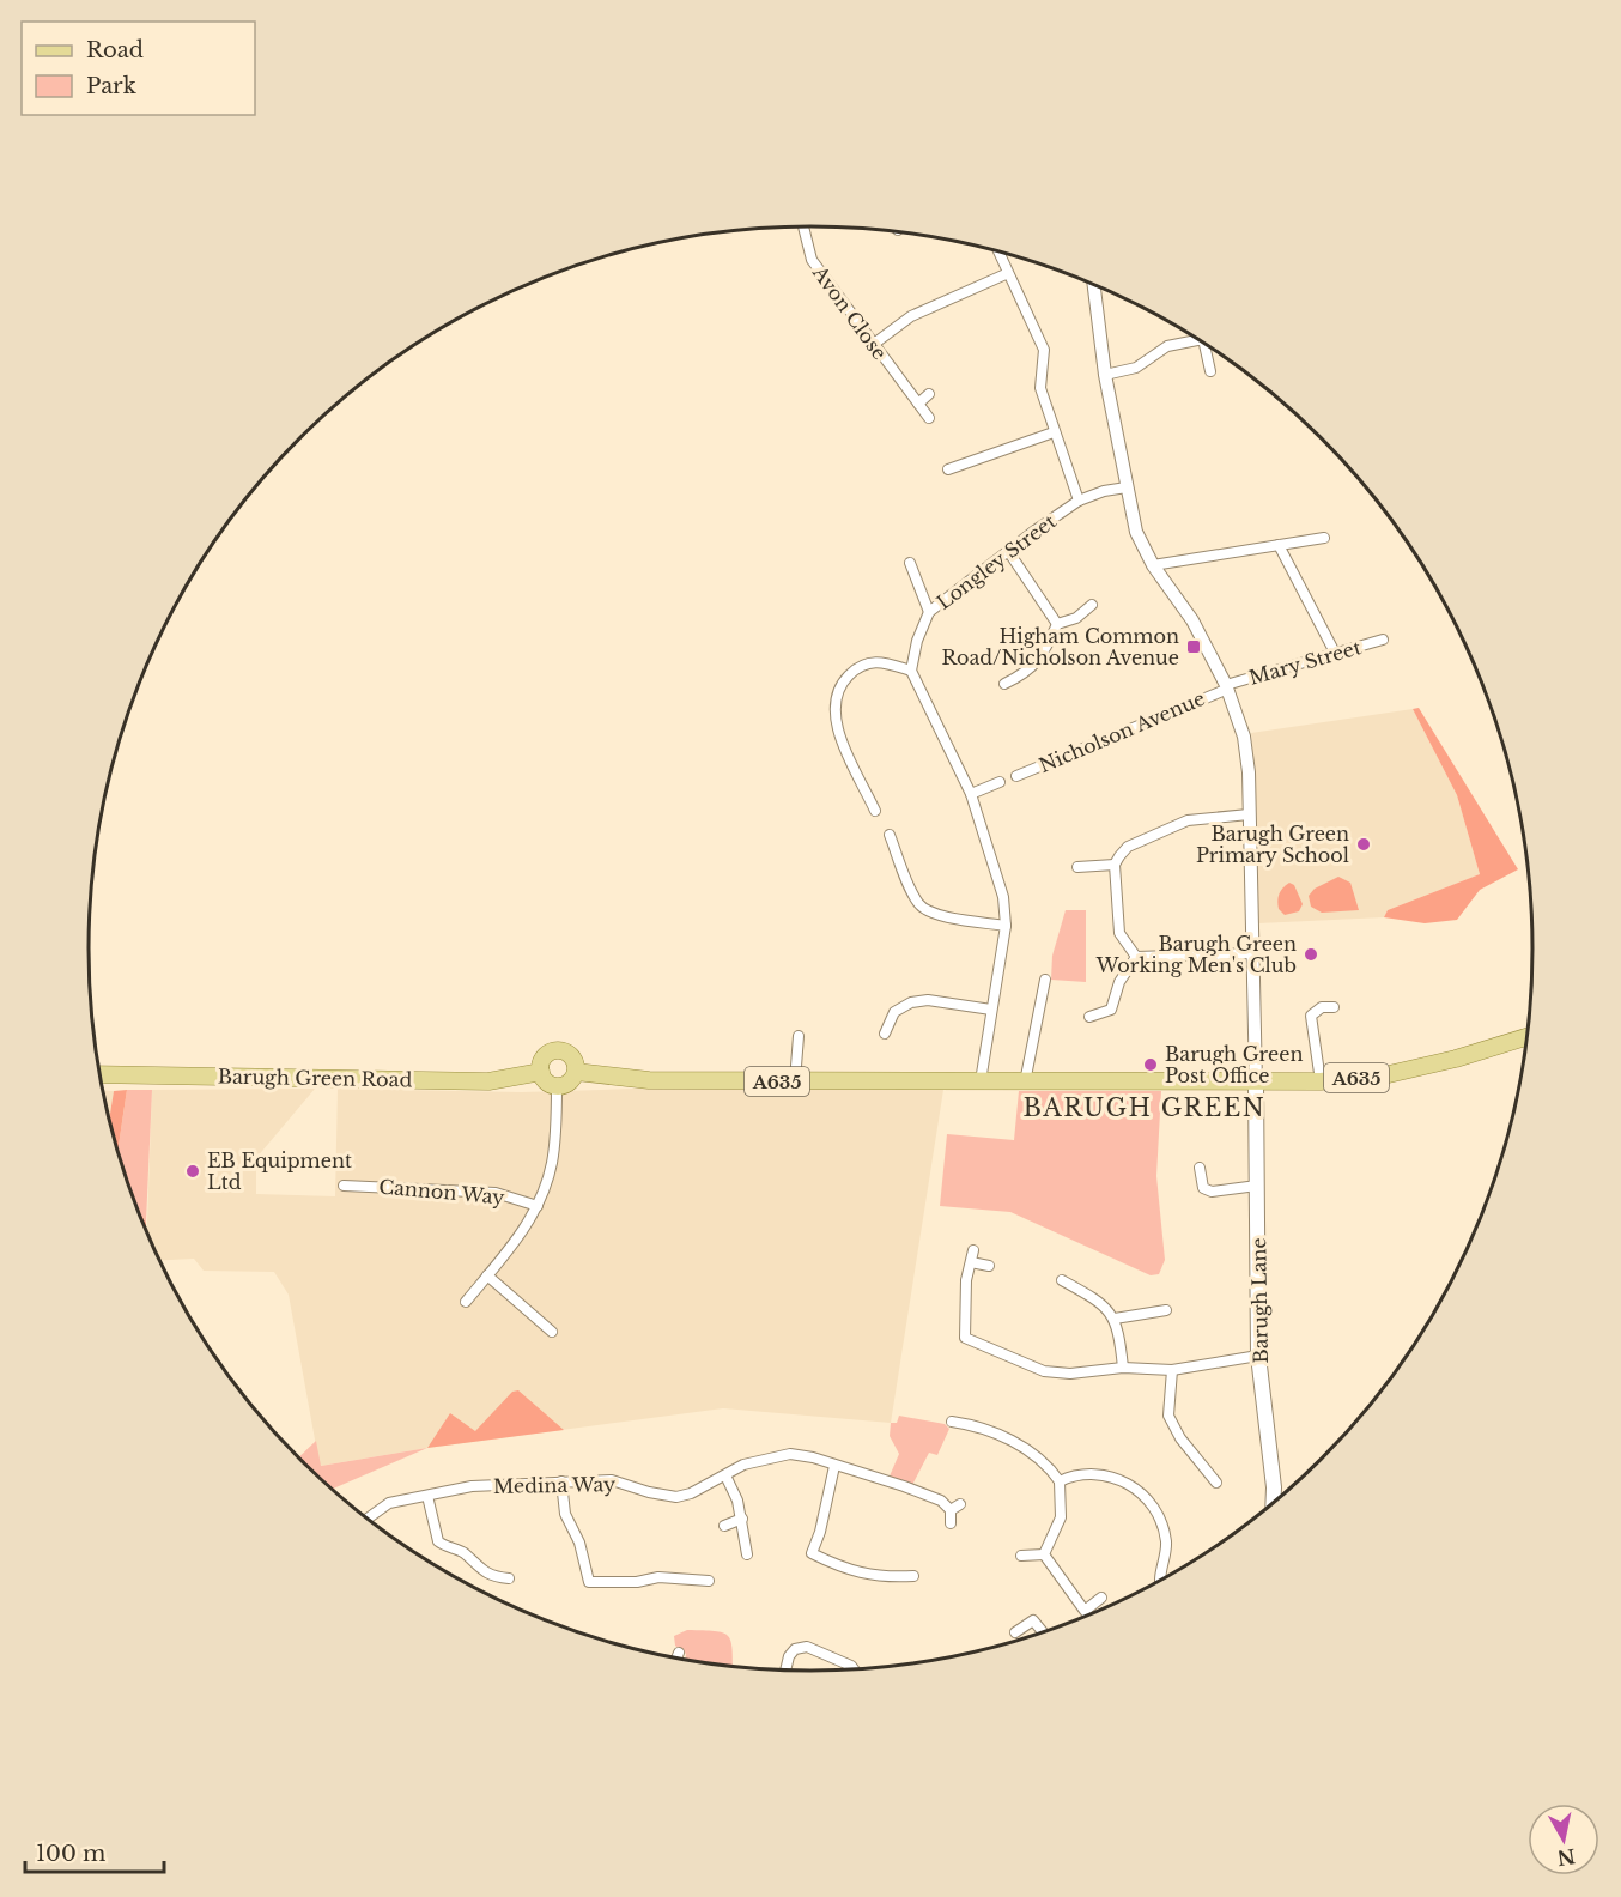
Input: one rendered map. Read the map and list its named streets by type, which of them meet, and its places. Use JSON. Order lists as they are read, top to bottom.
{
  "streets": {
    "main road": ["Barugh Green Road", "A635", "Barugh Lane"],
    "street": [
      "Avon Close",
      "Longley Street",
      "Mary Street",
      "Nicholson Avenue",
      "Cannon Way",
      "Medina Way"
    ]
  },
  "crossings": [
    ["Mary Street", "Nicholson Avenue"],
    ["Barugh Green Road", "A635"],
    ["Barugh Green Road", "Cannon Way"],
    ["A635", "Cannon Way"],
    ["A635", "Barugh Lane"]
  ],
  "districts": ["BARUGH GREEN"],
  "places": {
    "transit": ["Higham Common Road/Nicholson Avenue"],
    "other": [
      "Barugh Green Primary School",
      "Barugh Green Working Men's Club",
      "Barugh Green Post Office",
      "EB Equipment Ltd"
    ]
  },
  "legend": ["Road", "Park"],
  "scale_bar": "100 m",
  "north": "bottom"
}
